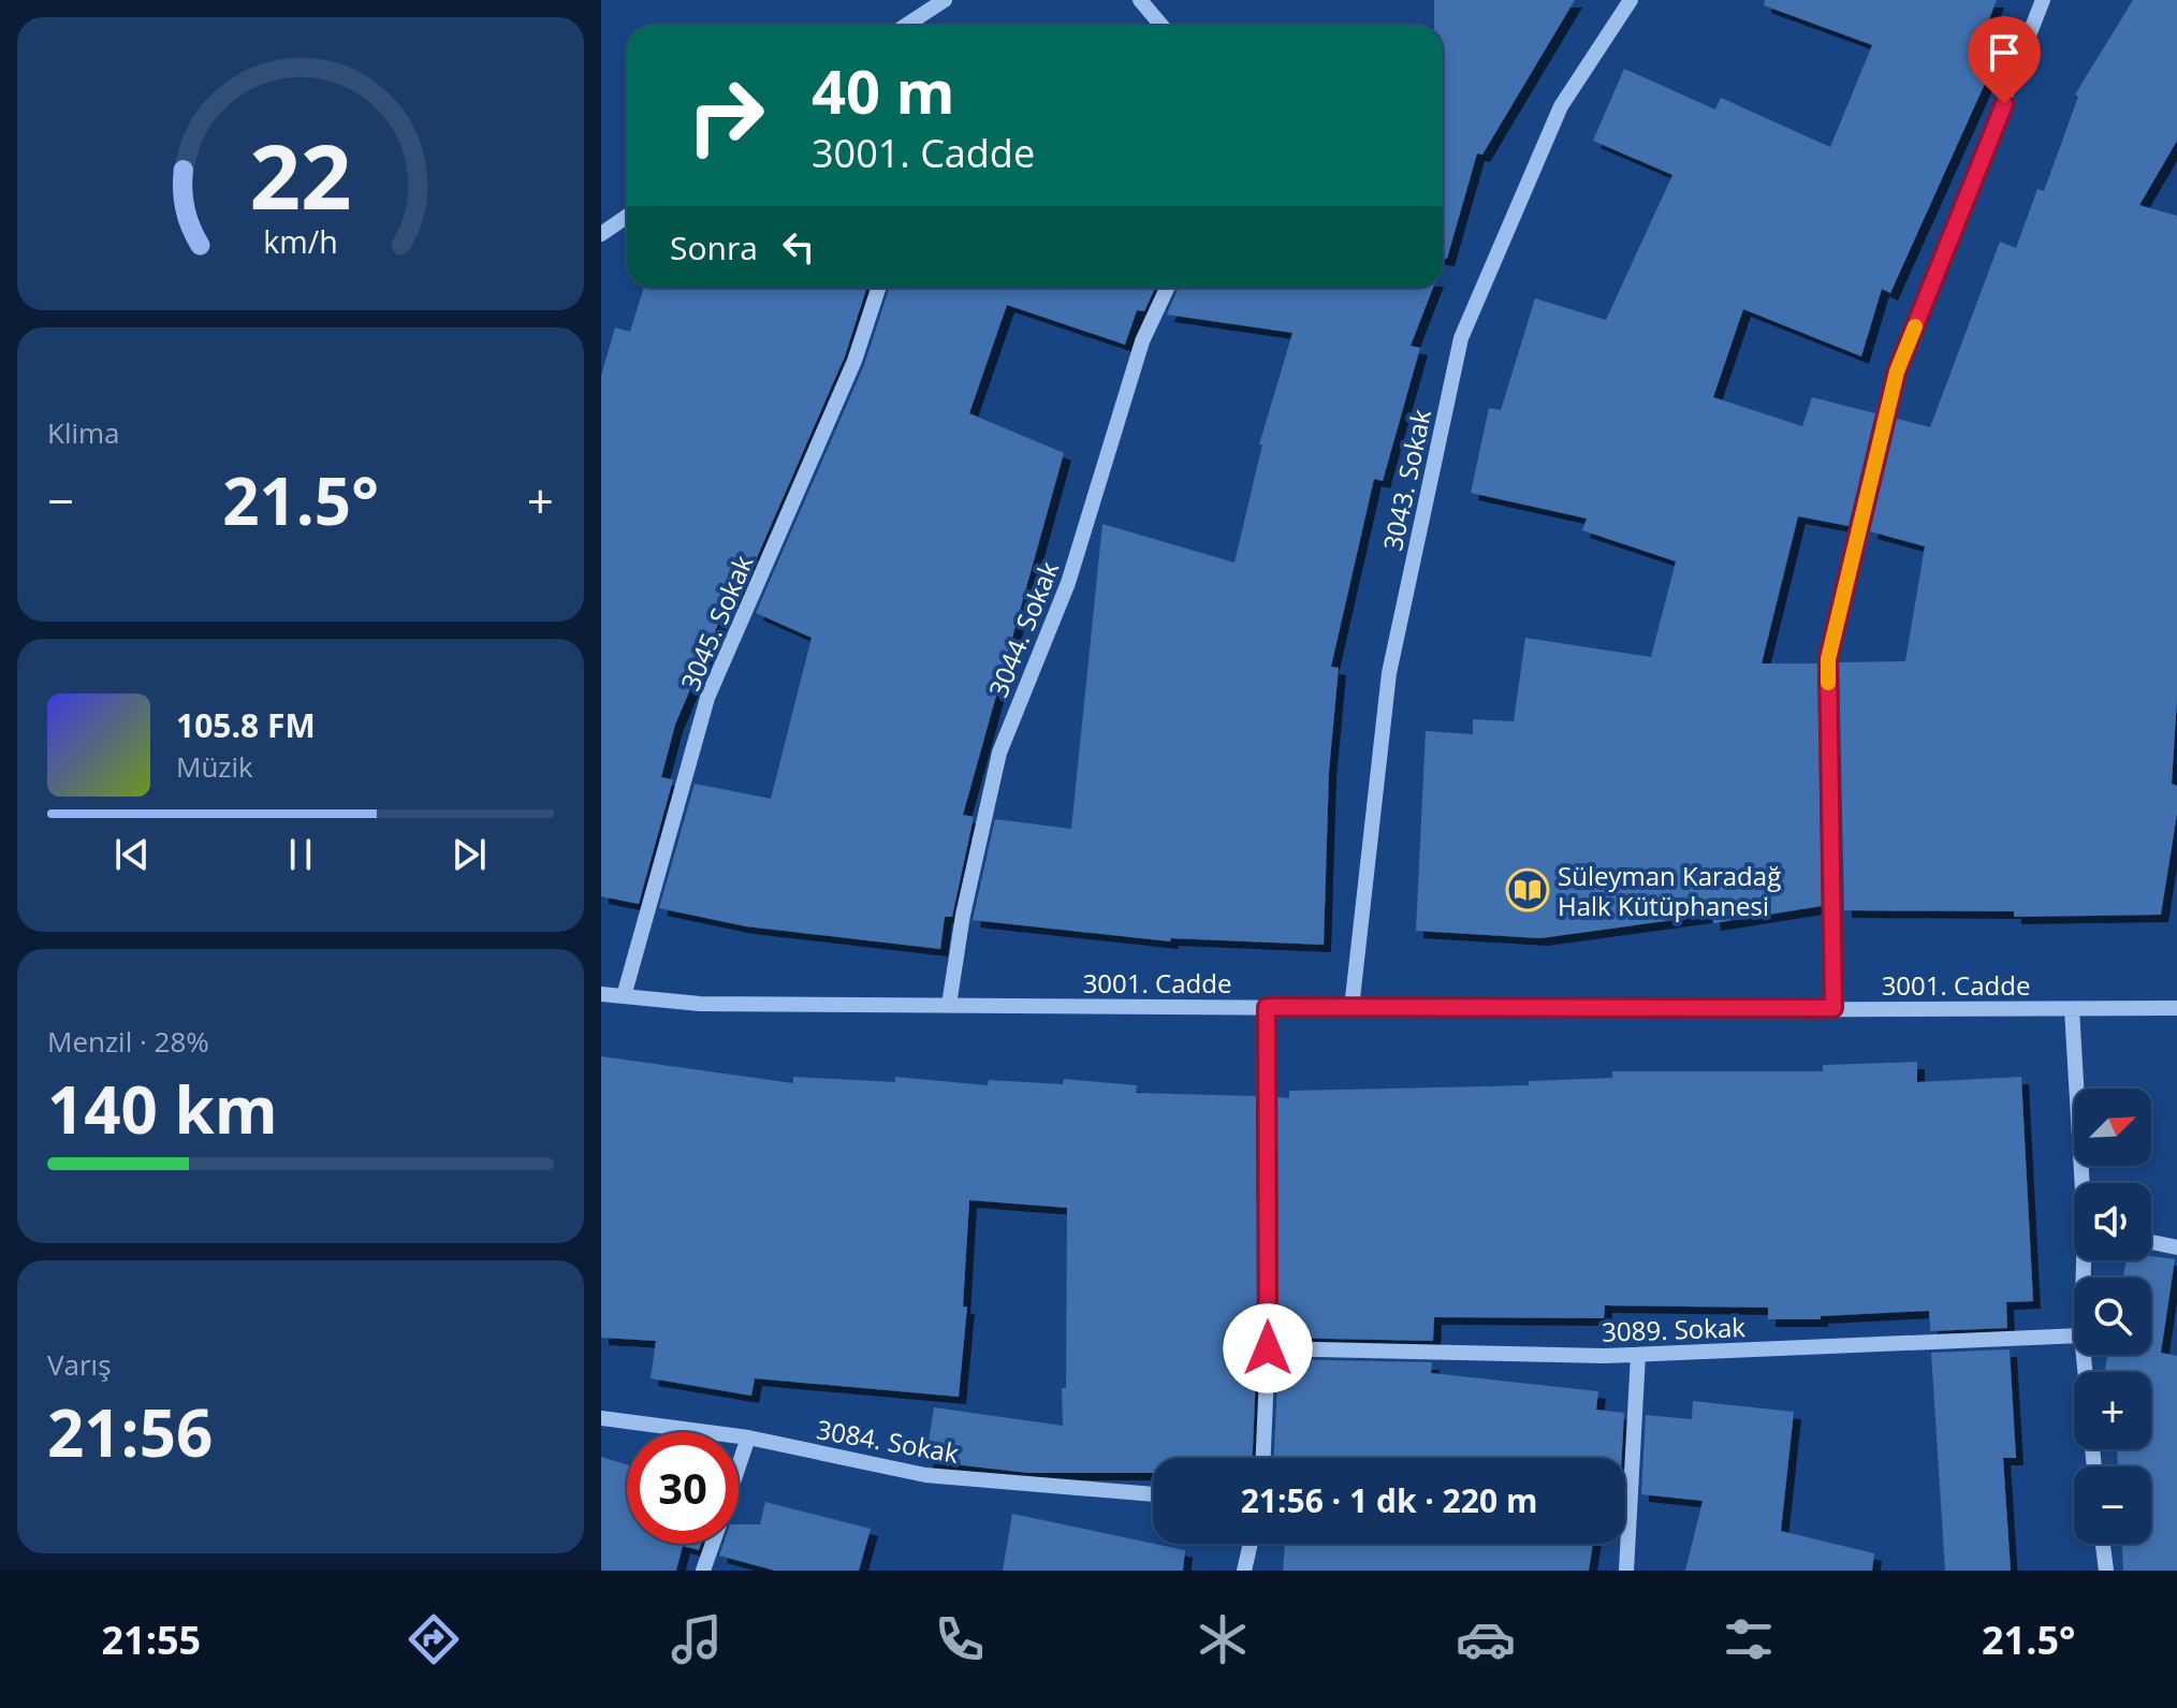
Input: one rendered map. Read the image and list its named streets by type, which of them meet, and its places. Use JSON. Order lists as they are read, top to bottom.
{
  "streets": {
    "street": [
      "3043. Sokak",
      "3045. Sokak",
      "3044. Sokak",
      "3001. Cadde",
      "3089. Sokak",
      "3084. Sokak"
    ]
  },
  "crossings": [
    ["3043. Sokak", "3001. Cadde"],
    ["3045. Sokak", "3001. Cadde"],
    ["3044. Sokak", "3001. Cadde"]
  ],
  "places": {
    "library": ["Süleyman Karadağ Halk Kütüphanesi"]
  },
  "north": "top right",
  "page": {
    "turn": ["40 m", "3001. Cadde"],
    "then": "Sonra",
    "tile": [
      "Klima",
      ["Menzil · 28%", "140 km"],
      ["Varış", "21:56"]
    ],
    "heat": ["−", "21.5°", "+"],
    "song": ["105.8 FM", "Müzik"],
    "map_buttons": ["+", "−"],
    "limit": "30",
    "trip": "21:56 · 1 dk · 220 m",
    "tabs": ["21:55", "21.5°"],
    "gauge": ["22", "km/h"]
  }
}
